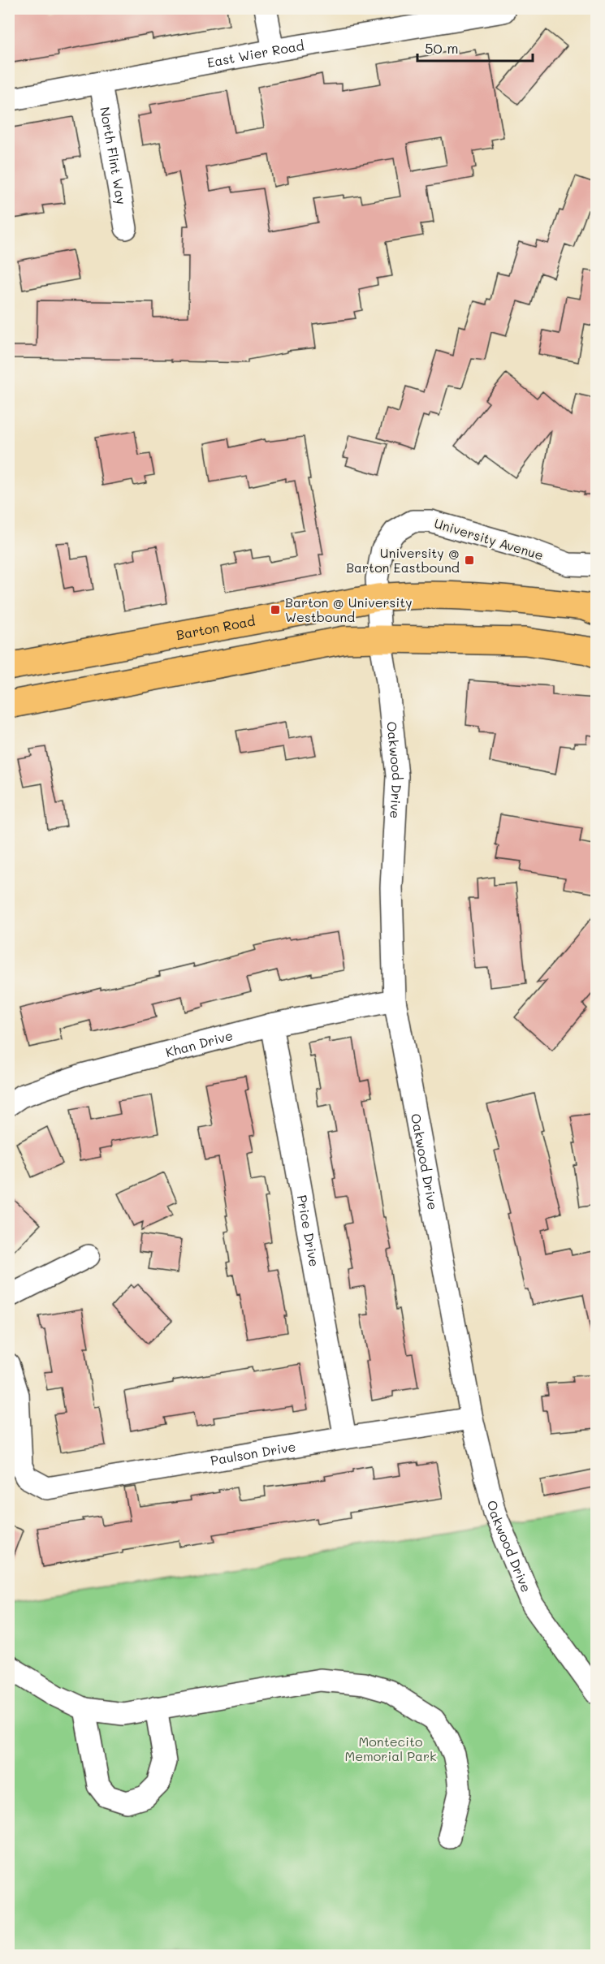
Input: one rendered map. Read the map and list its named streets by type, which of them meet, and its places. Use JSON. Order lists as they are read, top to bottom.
{
  "streets": {
    "main road": ["Barton Road"],
    "street": [
      "East Wier Road",
      "North Flint Way",
      "University Avenue",
      "Oakwood Drive",
      "Khan Drive",
      "Price Drive",
      "Paulson Drive"
    ]
  },
  "crossings": [
    ["East Wier Road", "North Flint Way"],
    ["University Avenue", "Barton Road"],
    ["University Avenue", "Oakwood Drive"],
    ["Barton Road", "Oakwood Drive"],
    ["Oakwood Drive", "Khan Drive"],
    ["Oakwood Drive", "Paulson Drive"],
    ["Khan Drive", "Price Drive"],
    ["Price Drive", "Paulson Drive"]
  ],
  "parks": ["Montecito Memorial Park"],
  "places": {
    "transit": ["University @ Barton Eastbound", "Barton @ University Westbound"]
  },
  "scale_bar": "50 m"
}
